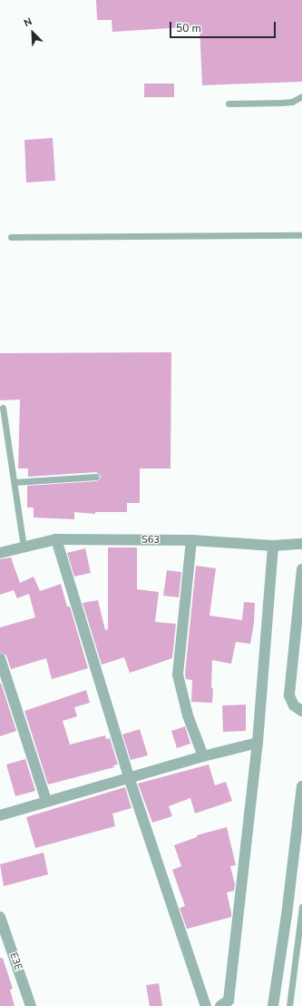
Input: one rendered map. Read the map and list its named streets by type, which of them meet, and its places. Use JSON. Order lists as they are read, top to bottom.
{
  "streets": {
    "street": ["S63", "E3E"]
  },
  "scale_bar": "50 m",
  "north": "top left"
}
